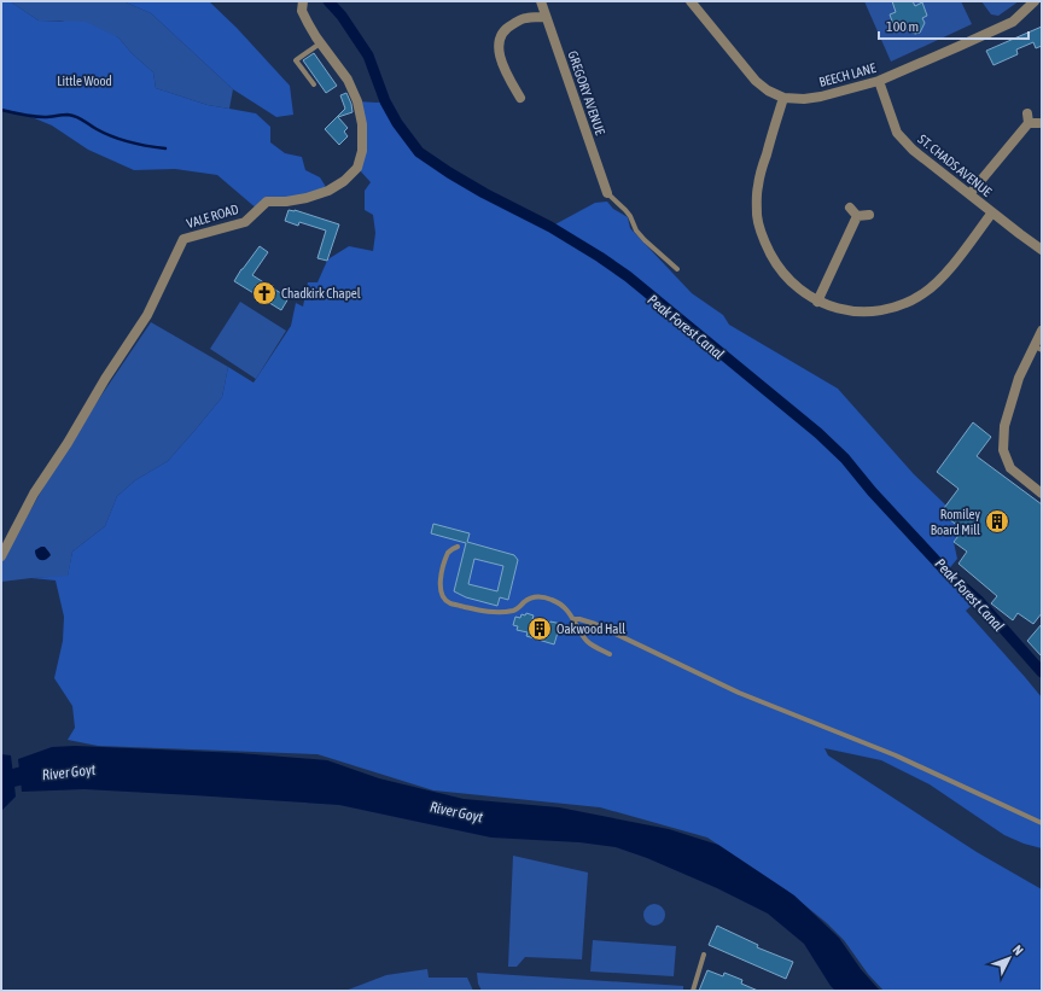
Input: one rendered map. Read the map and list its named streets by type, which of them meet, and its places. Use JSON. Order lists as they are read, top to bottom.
{
  "streets": {
    "street": [
      "BEECH LANE",
      "GREGORY AVENUE",
      "ST. CHADS AVENUE",
      "VALE ROAD"
    ]
  },
  "crossings": [
    ["BEECH LANE", "ST. CHADS AVENUE"]
  ],
  "water": ["Peak Forest Canal", "River Goyt"],
  "parks": ["Little Wood"],
  "places": {
    "church": ["Chadkirk Chapel"],
    "building": ["Romiley Board Mill", "Oakwood Hall"]
  },
  "scale_bar": "100 m",
  "north": "top right"
}
